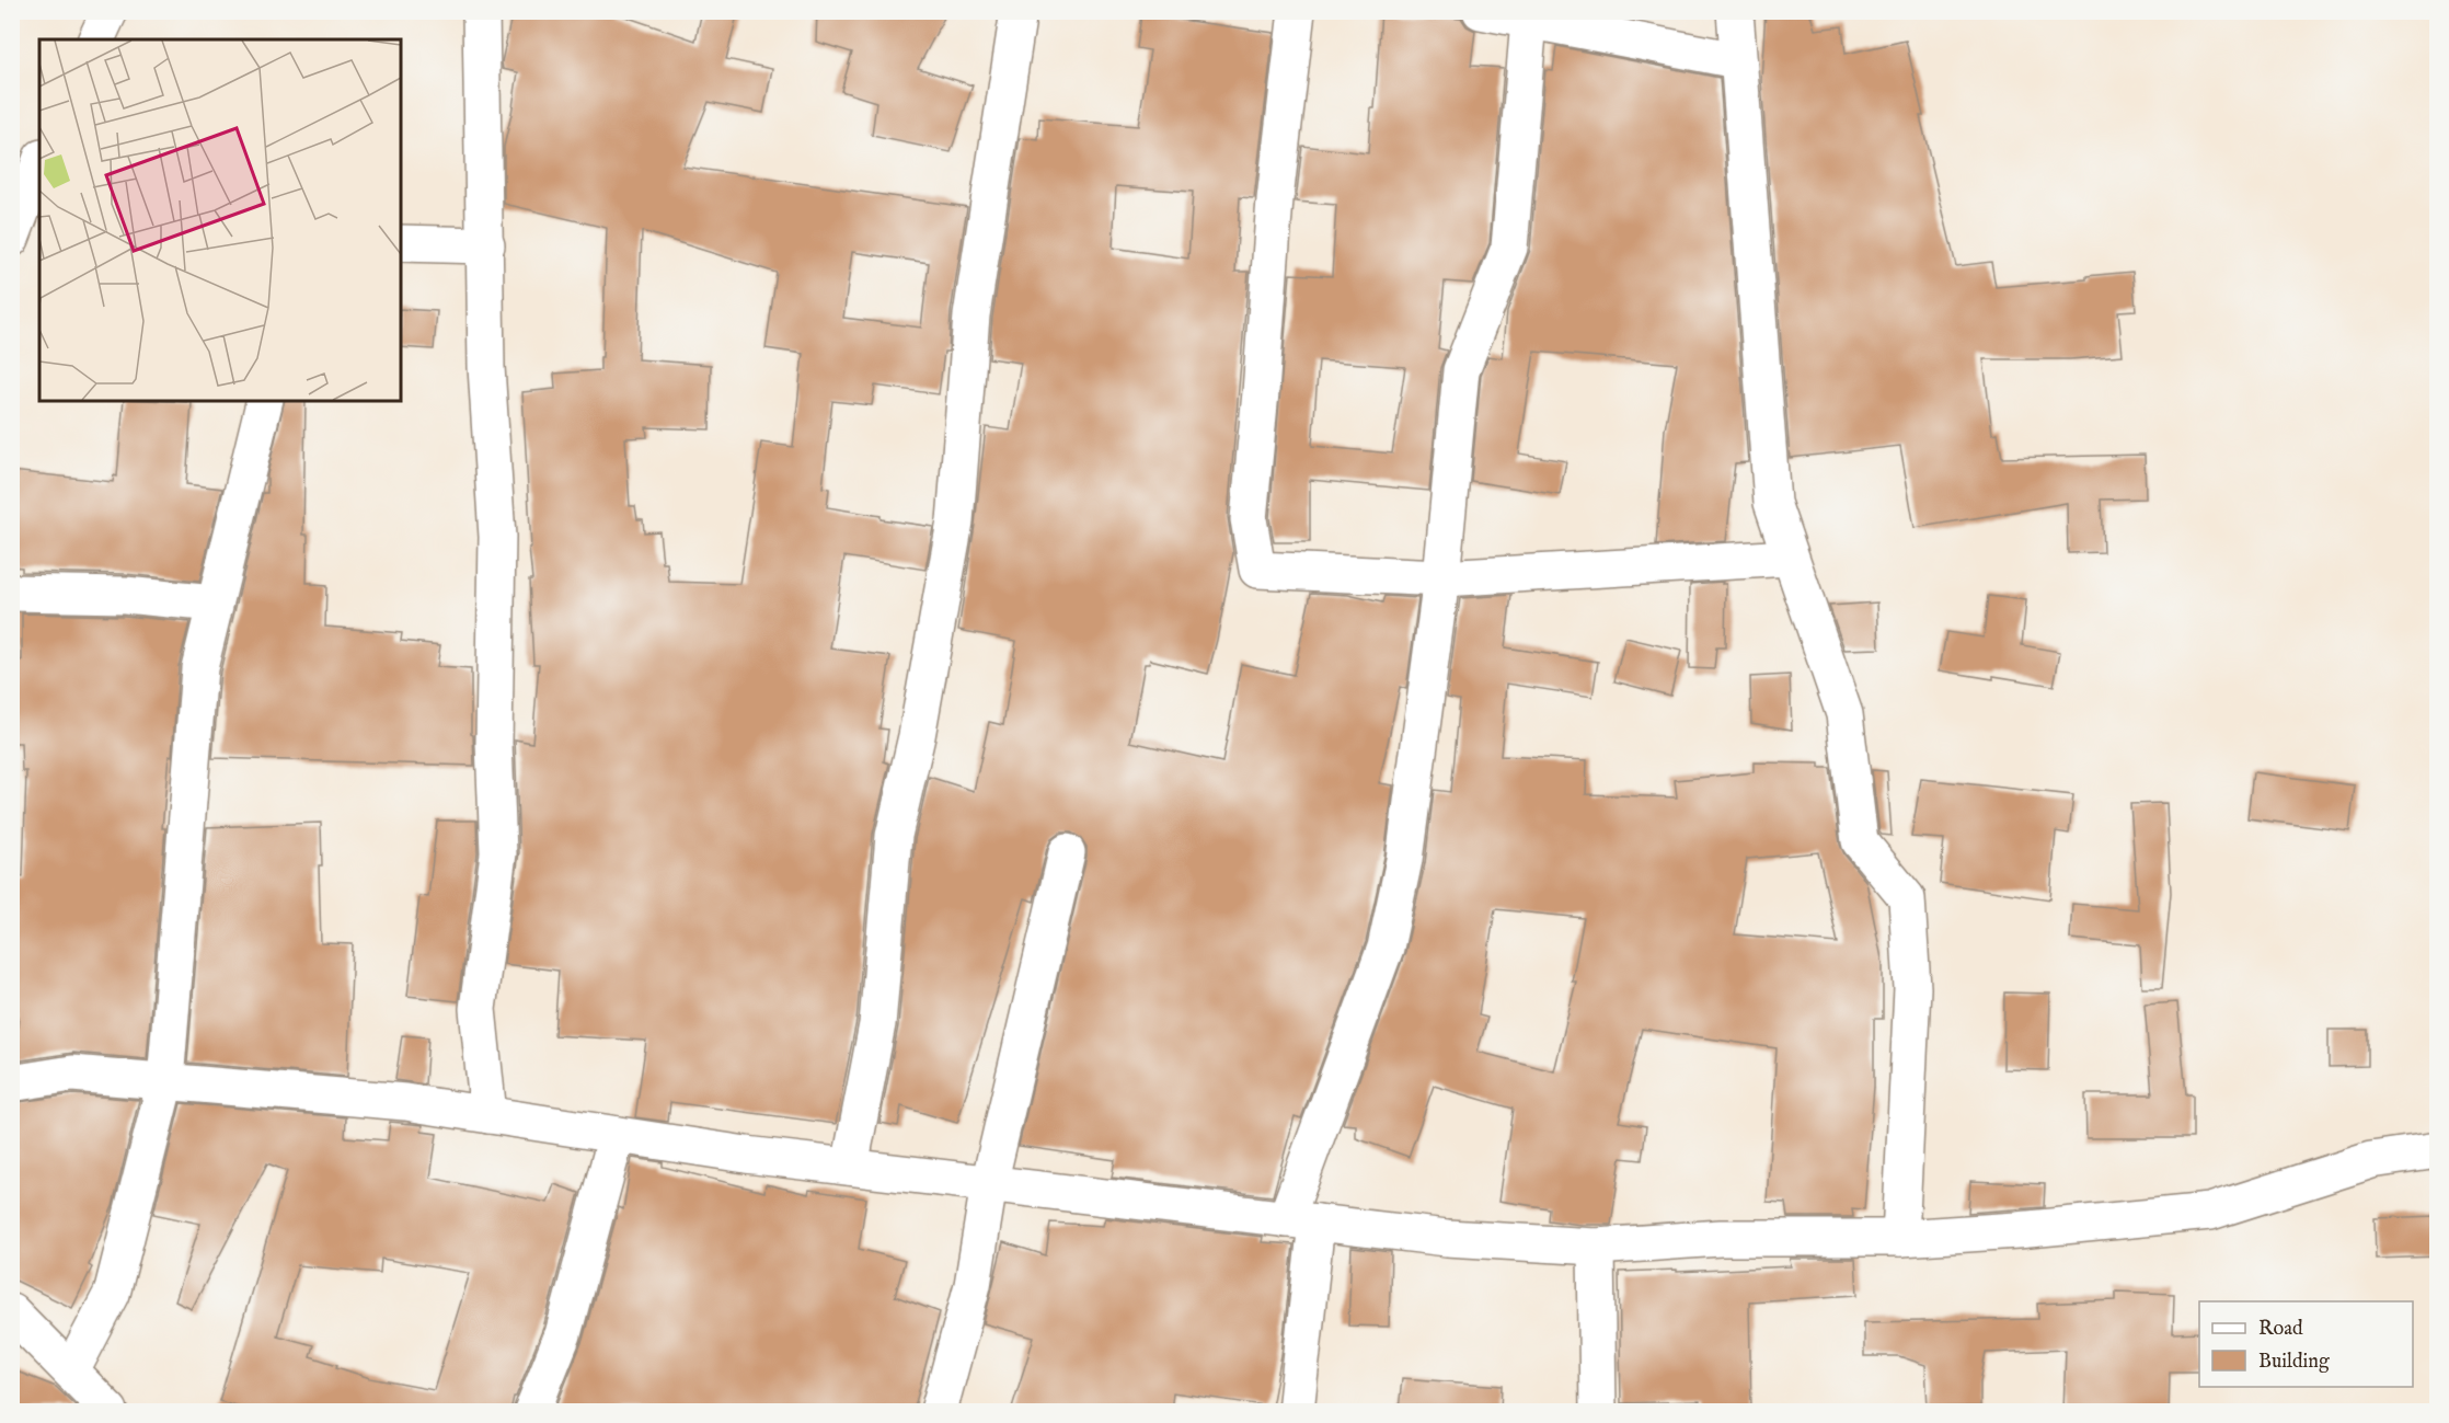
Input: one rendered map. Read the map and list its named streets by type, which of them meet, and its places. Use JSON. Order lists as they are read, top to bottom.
{
  "legend": ["Road", "Building"]
}
